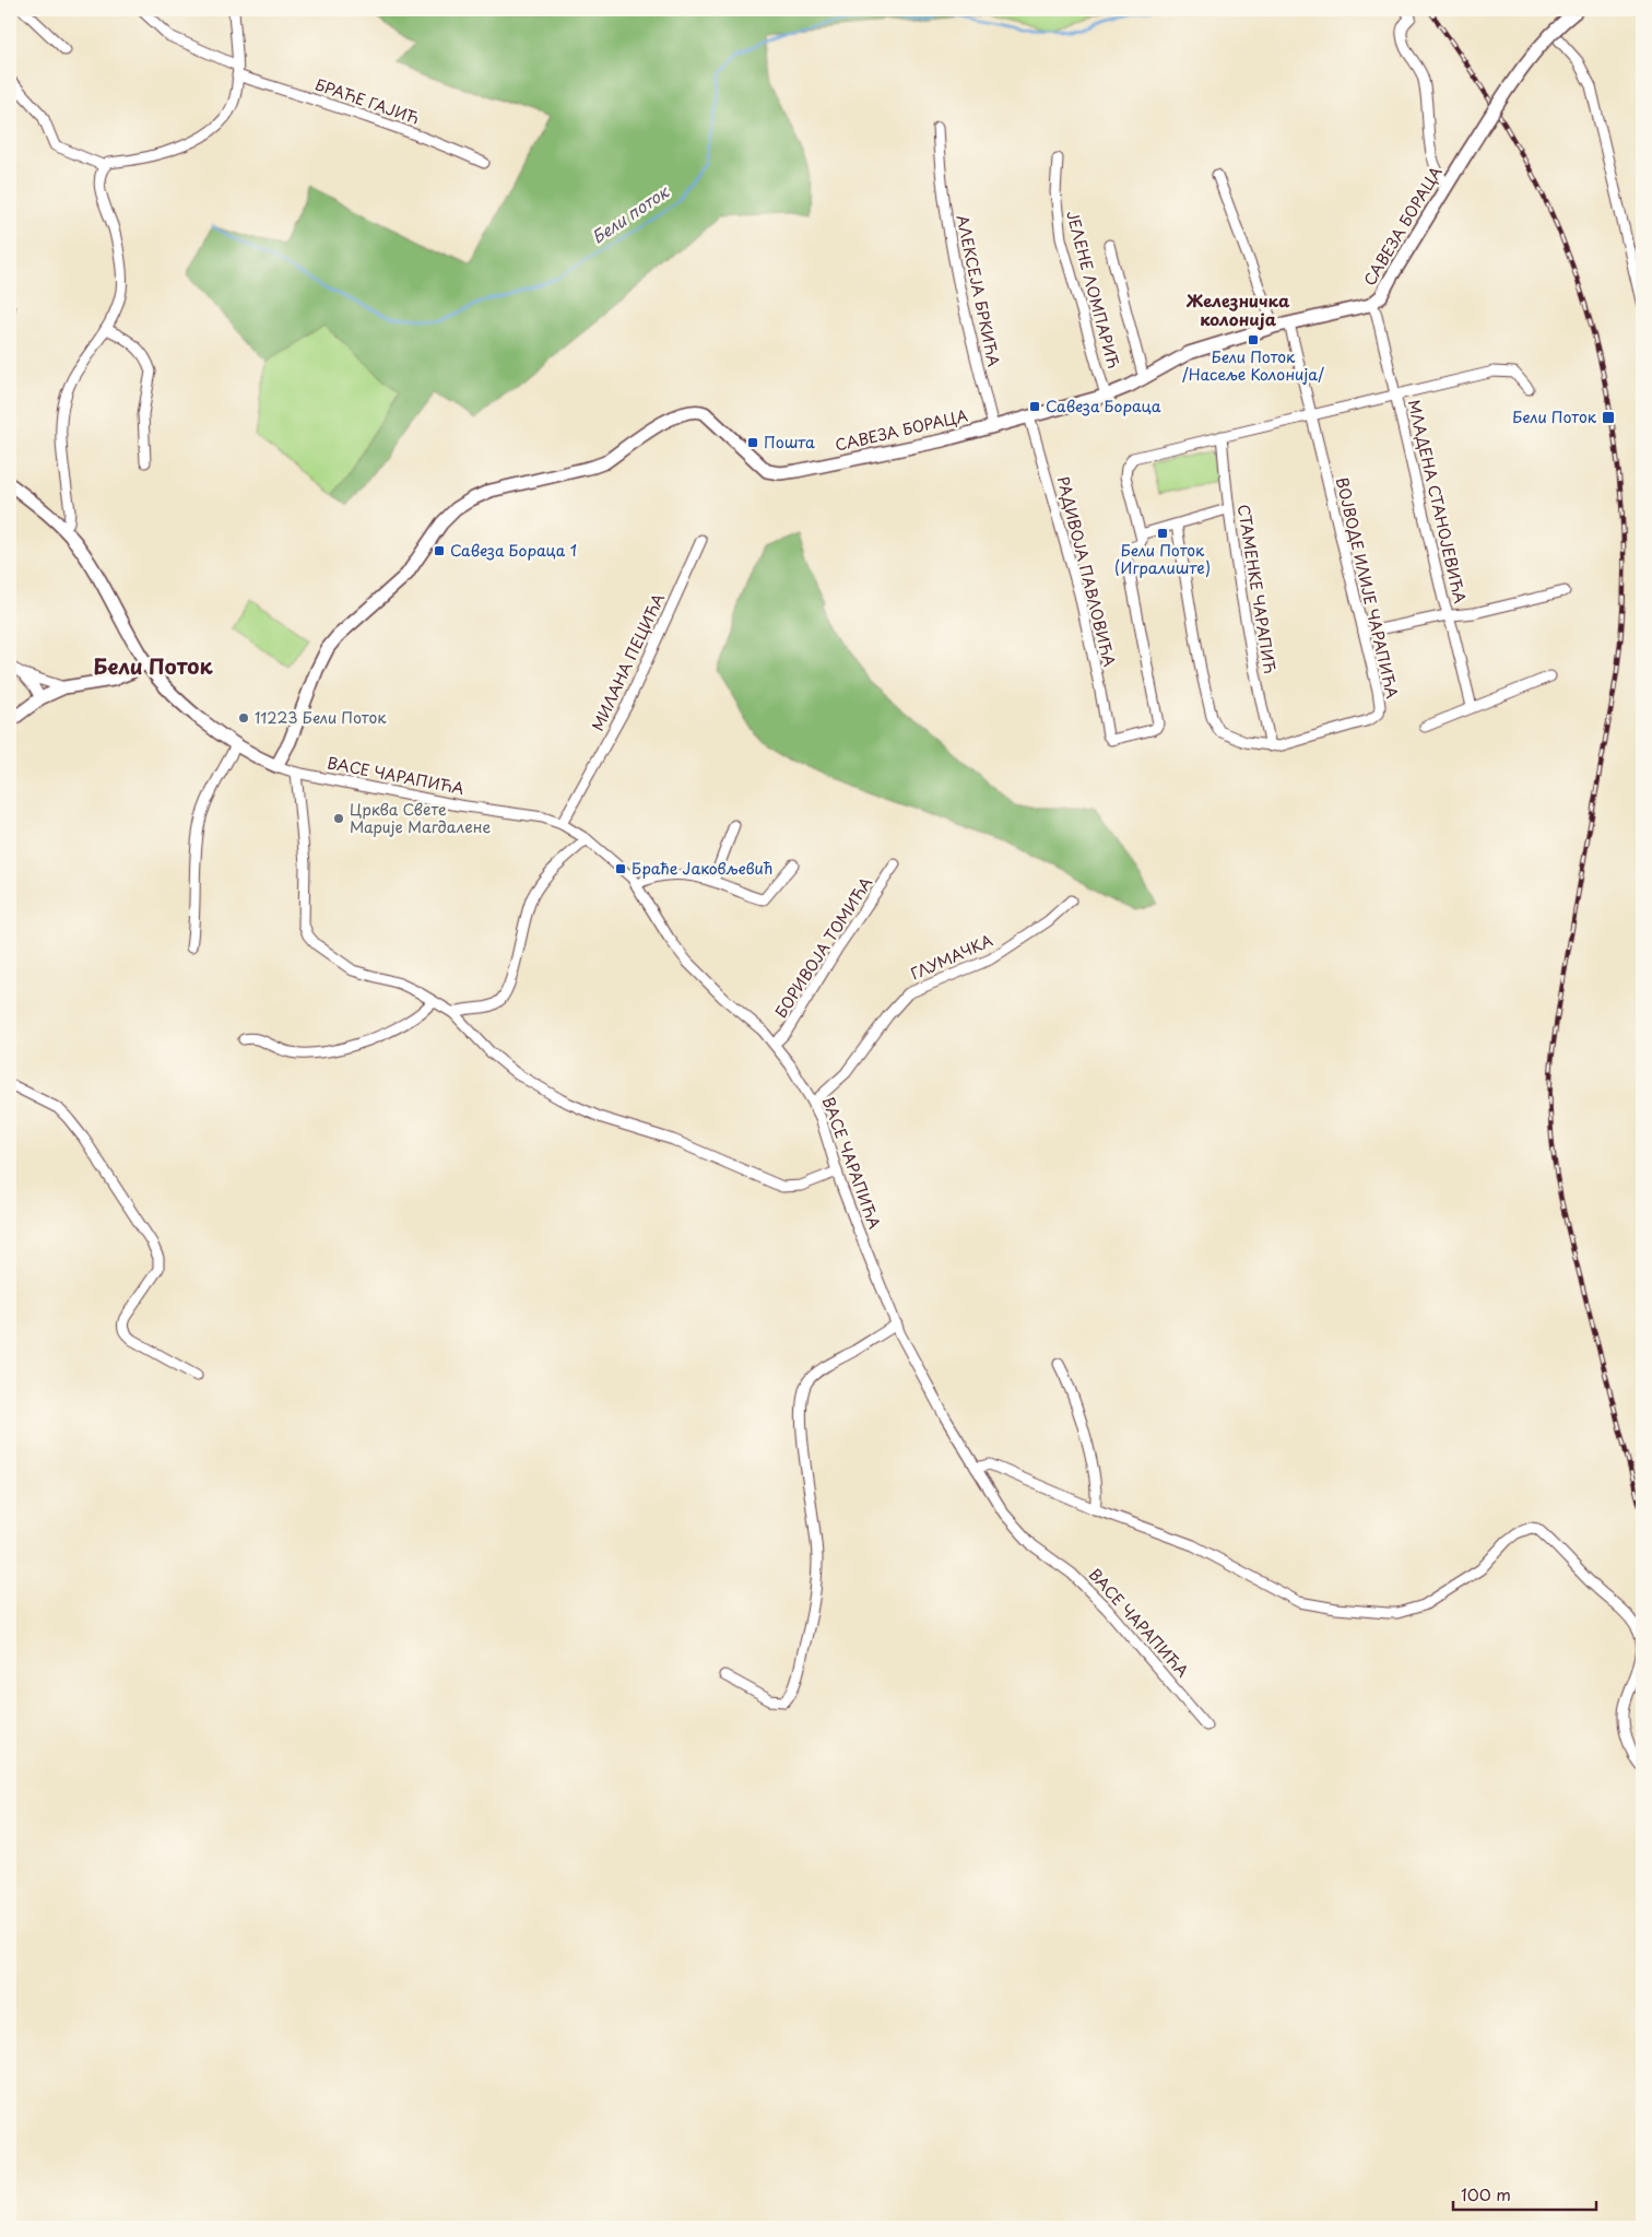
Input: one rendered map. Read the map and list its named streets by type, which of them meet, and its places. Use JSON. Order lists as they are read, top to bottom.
{
  "streets": {
    "street": [
      "БРАЋЕ ГАЈИЋ",
      "САВЕЗА БОРАЦА",
      "ЈЕЛЕНЕ ЛОМПАРИЋ",
      "АЛЕКСЕЈА БРКИЋА",
      "МЛАДЕНА СТАНОЈЕВИЋА",
      "РАДИВОЈА ПАВЛОВИЋА",
      "ВОЈВОДЕ ИЛИЈЕ ЧАРАПИЋА",
      "СТАМЕНКЕ ЧАРАПИЋ",
      "МИЛАНА ПЕЦИЋА",
      "ВАСЕ ЧАРАПИЋА",
      "БОРИВОЈА ТОМИЋА",
      "ГЛУМАЧКА"
    ]
  },
  "crossings": [
    ["САВЕЗА БОРАЦА", "ЈЕЛЕНЕ ЛОМПАРИЋ"],
    ["САВЕЗА БОРАЦА", "АЛЕКСЕЈА БРКИЋА"],
    ["САВЕЗА БОРАЦА", "МЛАДЕНА СТАНОЈЕВИЋА"],
    ["САВЕЗА БОРАЦА", "РАДИВОЈА ПАВЛОВИЋА"],
    ["САВЕЗА БОРАЦА", "ВОЈВОДЕ ИЛИЈЕ ЧАРАПИЋА"],
    ["САВЕЗА БОРАЦА", "ВАСЕ ЧАРАПИЋА"],
    ["ВОЈВОДЕ ИЛИЈЕ ЧАРАПИЋА", "СТАМЕНКЕ ЧАРАПИЋ"],
    ["МИЛАНА ПЕЦИЋА", "ВАСЕ ЧАРАПИЋА"],
    ["ВАСЕ ЧАРАПИЋА", "БОРИВОЈА ТОМИЋА"],
    ["ВАСЕ ЧАРАПИЋА", "ГЛУМАЧКА"]
  ],
  "districts": ["Железничка колонија", "Бели Поток"],
  "water": ["Бели поток"],
  "places": {
    "transit": [
      "Бели Поток /Насеље Колонија/",
      "Савеза Бораца",
      "Бели Поток",
      "Пошта",
      "Бели Поток (Игралиште)",
      "Савеза Бораца 1",
      "Браће Јаковљевић"
    ],
    "other": ["11223 Бели Поток", "Црква Свете Марије Магдалене"]
  },
  "scale_bar": "100 m"
}
